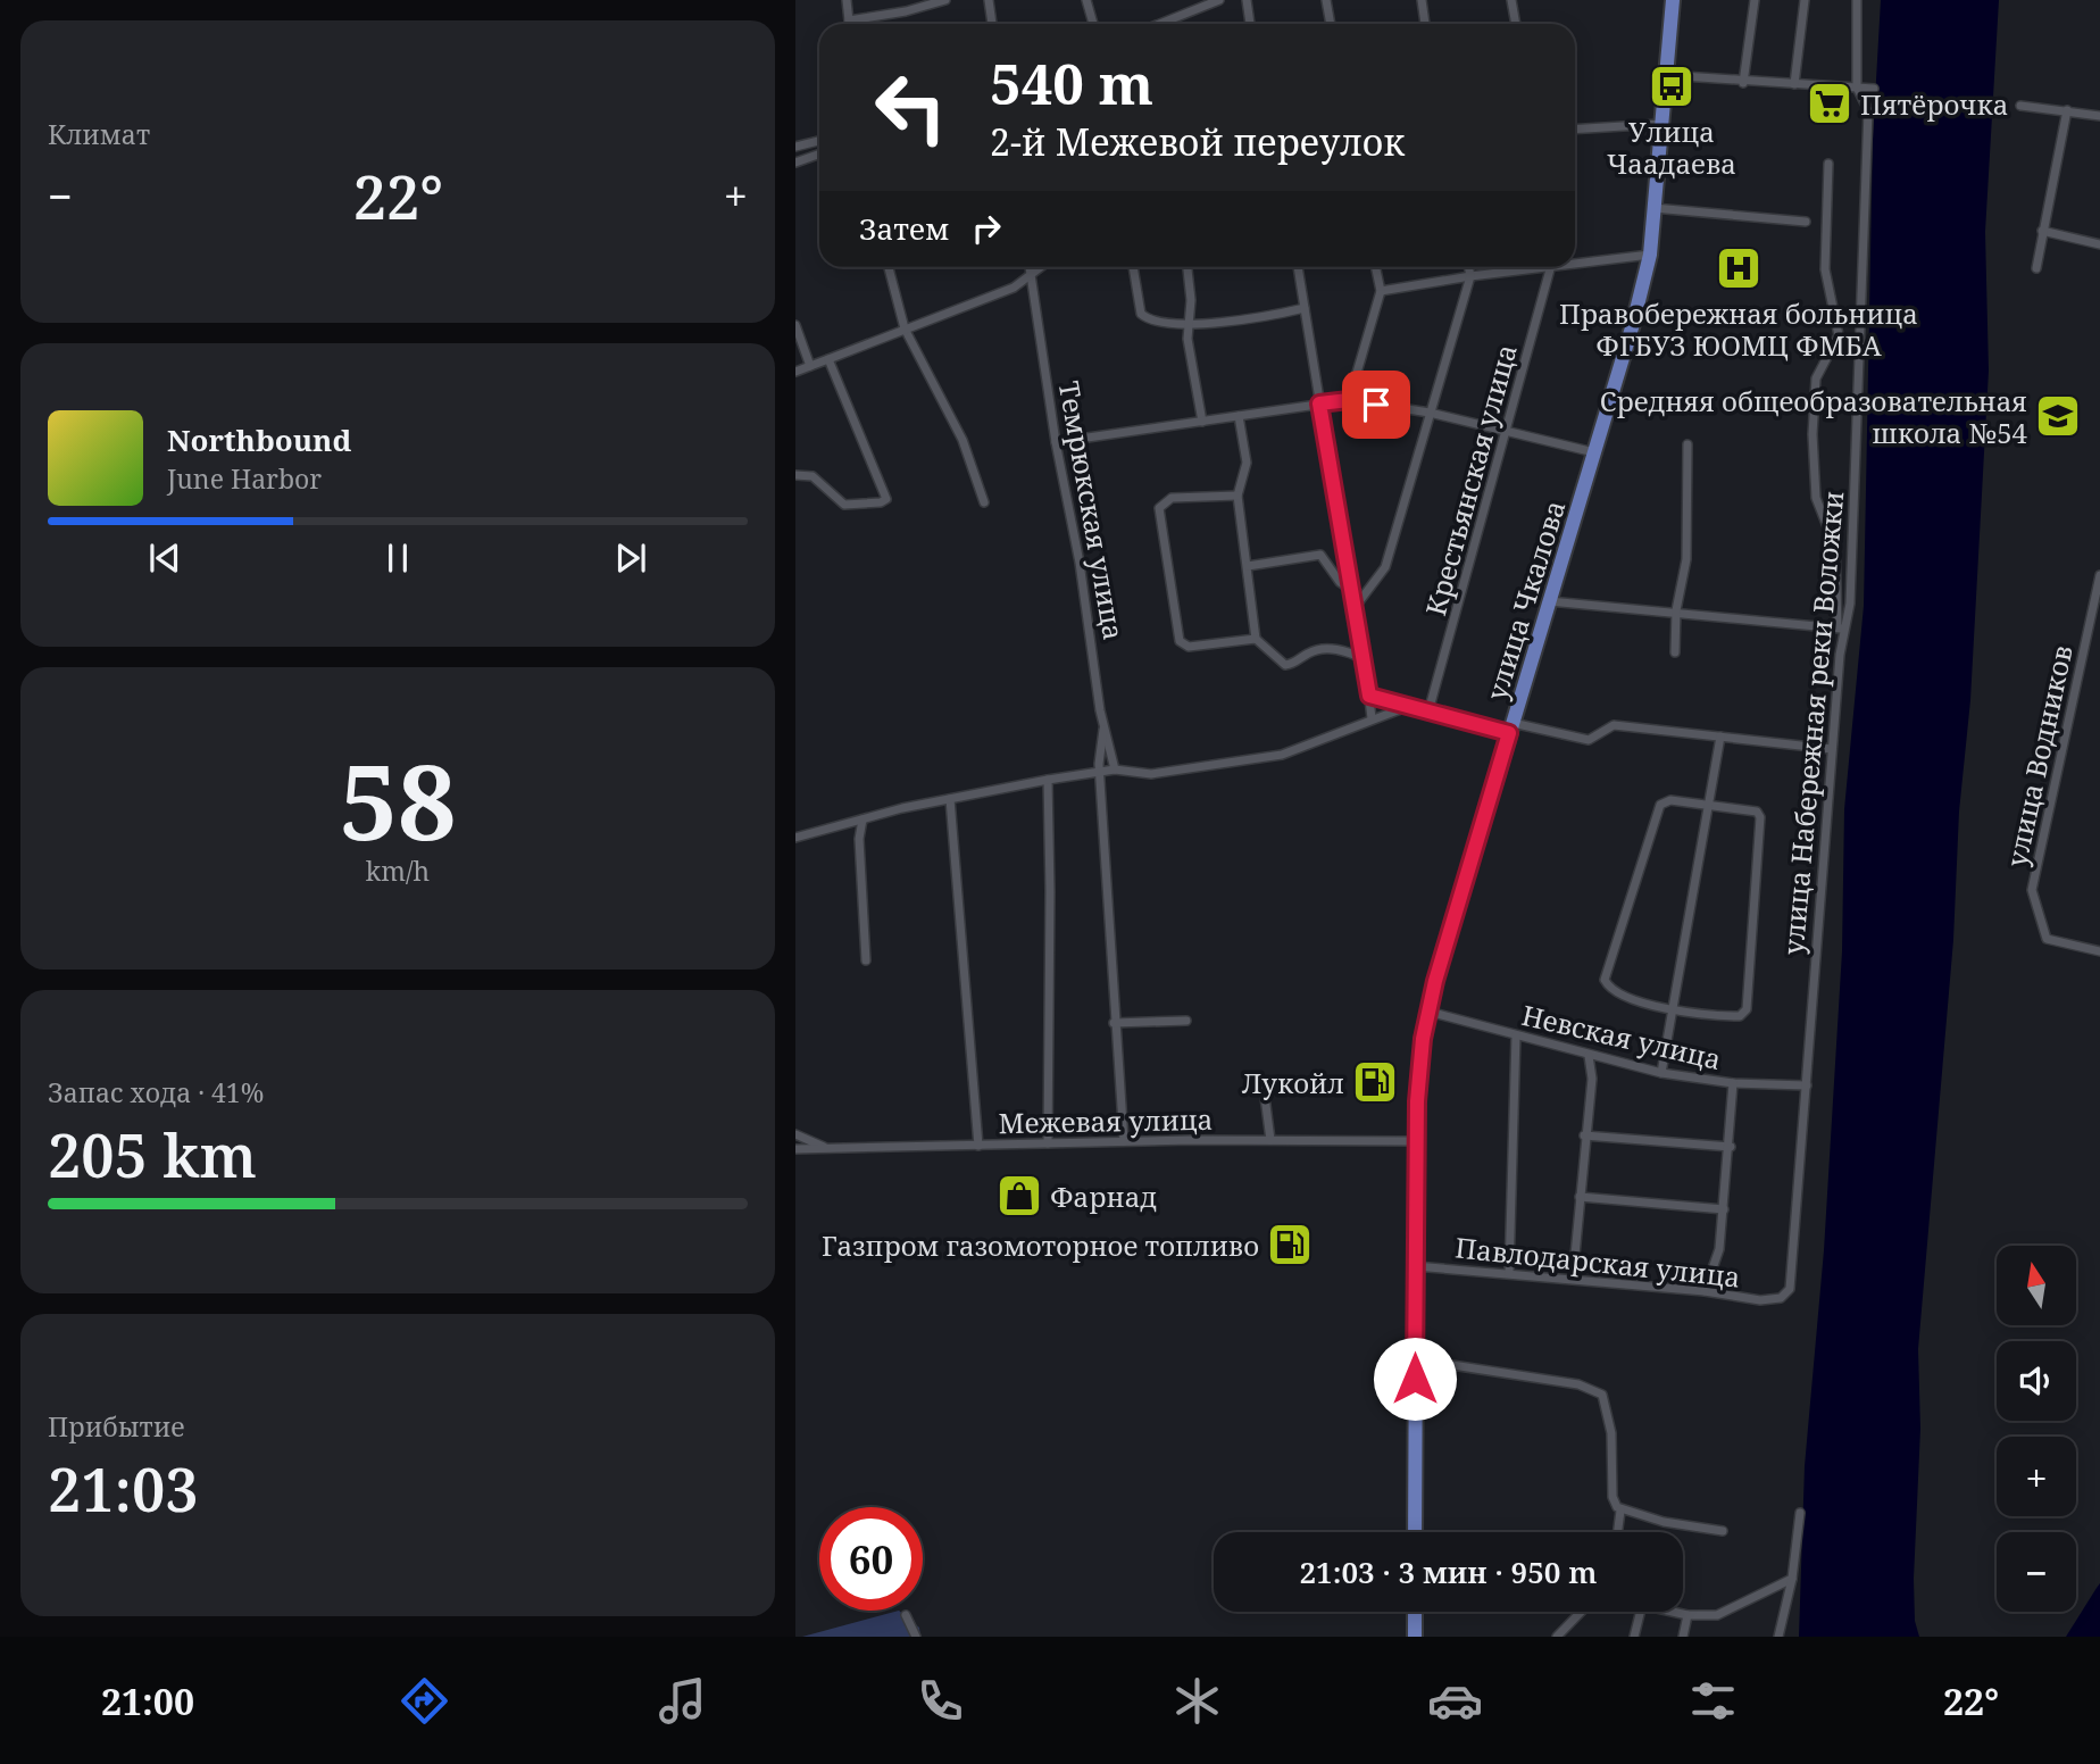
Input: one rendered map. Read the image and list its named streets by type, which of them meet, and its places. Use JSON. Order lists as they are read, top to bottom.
{
  "streets": {
    "main road": ["улица Чкалова"],
    "street": [
      "Крестьянская улица",
      "Темрюкская улица",
      "улица Набережная реки Воложки",
      "улица Водников",
      "Невская улица",
      "Межевая улица",
      "Павлодарская улица"
    ]
  },
  "crossings": [
    ["улица Чкалова", "Невская улица"],
    ["улица Чкалова", "Межевая улица"],
    ["улица Чкалова", "Павлодарская улица"],
    ["улица Набережная реки Воложки", "Невская улица"],
    ["улица Набережная реки Воложки", "Павлодарская улица"]
  ],
  "places": {
    "bus stop": ["Улица Чаадаева"],
    "supermarket": ["Пятёрочка"],
    "hospital": ["Правобережная больница ФГБУЗ ЮОМЦ ФМБА"],
    "school or university": ["Средняя общеобразовательная школа №54"],
    "fuel station": ["Лукойл", "Газпром газомоторное топливо"],
    "shop": ["Фарнад"]
  },
  "north": "top",
  "page": {
    "tile": [
      "Климат",
      ["58", "km/h"],
      ["Запас хода · 41%", "205 km"],
      ["Прибытие", "21:03"]
    ],
    "turn": ["540 m", "2-й Межевой переулок"],
    "heat": ["−", "22°", "+"],
    "then": "Затем",
    "song": ["Northbound", "June Harbor"],
    "map_buttons": ["+", "−"],
    "limit": "60",
    "trip": "21:03 · 3 мин · 950 m",
    "tabs": ["21:00", "22°"]
  }
}
